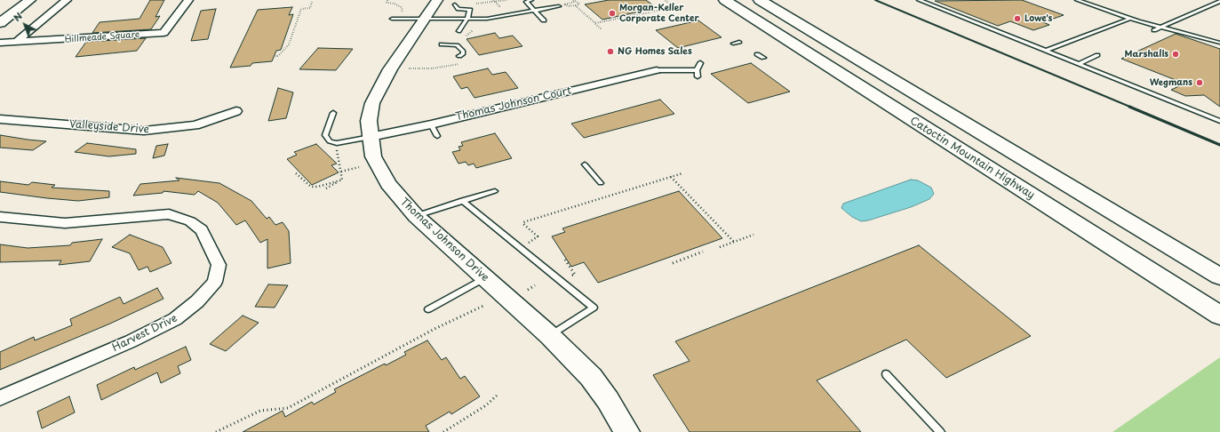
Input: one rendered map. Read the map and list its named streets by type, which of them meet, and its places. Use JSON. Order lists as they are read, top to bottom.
{
  "streets": {
    "highway": ["Catoctin Mountain Highway"],
    "street": [
      "Hillmeade Square",
      "Thomas Johnson Court",
      "Valleyside Drive",
      "Thomas Johnson Drive",
      "Harvest Drive"
    ]
  },
  "crossings": [
    ["Thomas Johnson Court", "Thomas Johnson Drive"]
  ],
  "places": [
    "Morgan-Keller Corporate Center",
    "Lowe's",
    "NG Homes Sales",
    "Marshalls",
    "Wegmans"
  ],
  "north": "top left"
}
